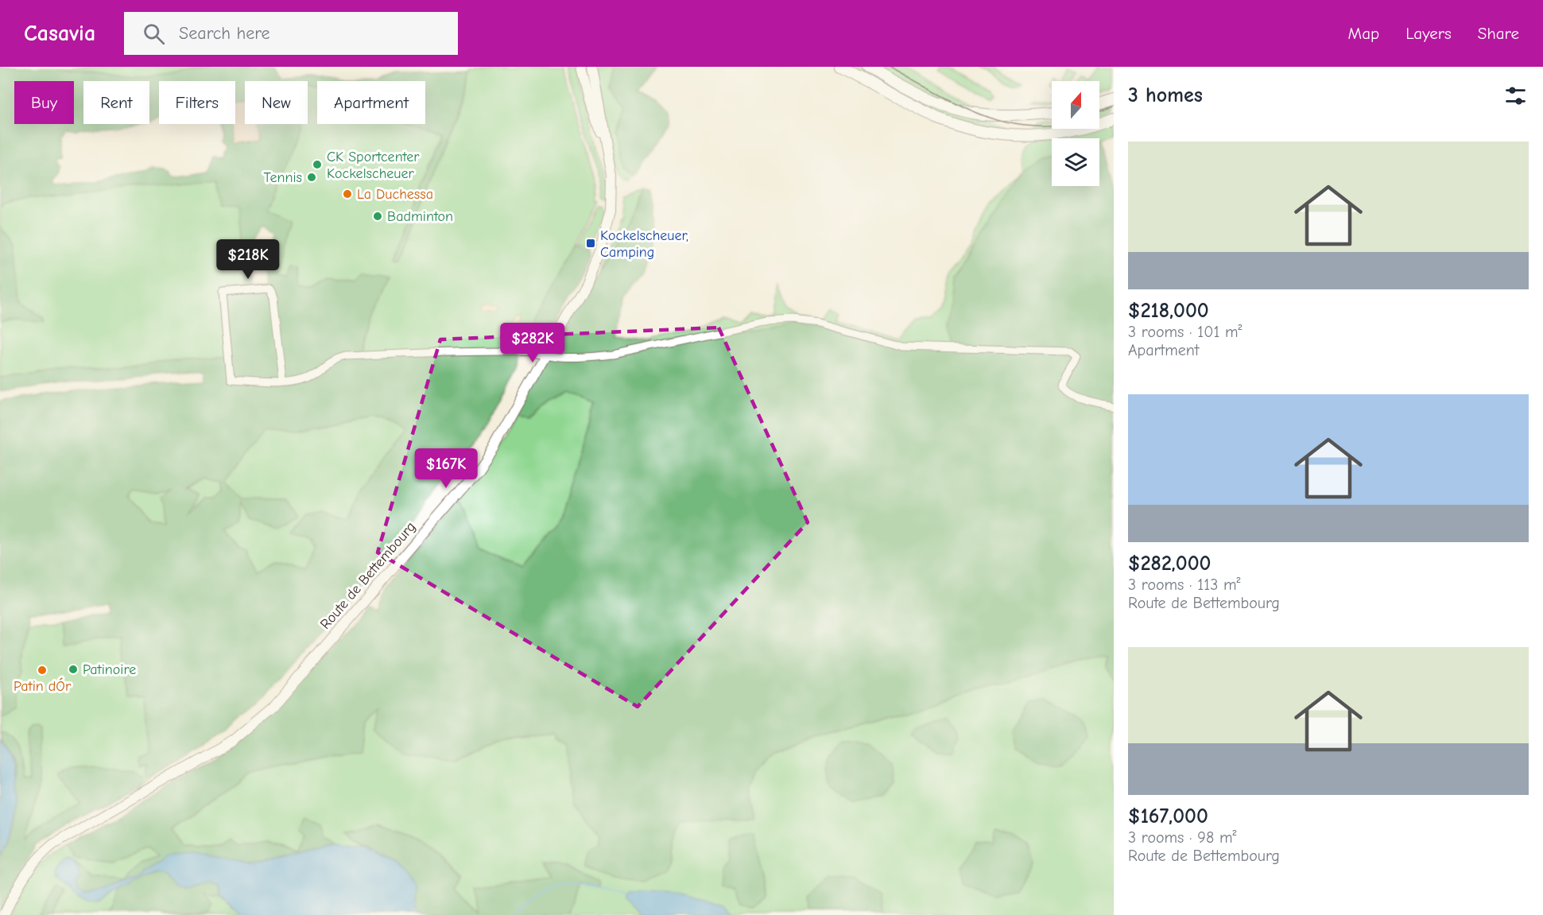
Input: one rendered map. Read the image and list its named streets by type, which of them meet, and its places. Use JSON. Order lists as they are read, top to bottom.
{
  "streets": {
    "main road": ["Route de Bettembourg"]
  },
  "places": {
    "other": [
      "CK Sportcenter Kockelscheuer",
      "Tennis",
      "La Duchessa",
      "Badminton",
      "Patinoire",
      "Patin dÓr"
    ],
    "transit": ["Kockelscheuer, Camping"]
  },
  "north": "top",
  "page": {
    "header": "Casavia",
    "search": "Search here",
    "nav": ["Map", "Layers", "Share"],
    "heading": "3 homes",
    "chip": [
      "Buy",
      "Rent",
      "Filters",
      "New",
      "Apartment"
    ],
    "list": [
      {
        "name": "$218,000",
        "note": "3 rooms · 101 m² · Apartment"
      },
      {
        "name": "$282,000",
        "note": "3 rooms · 113 m² · Route de Bettembourg"
      },
      {
        "name": "$167,000",
        "note": "3 rooms · 98 m² · Route de Bettembourg"
      }
    ],
    "price": ["$218K", "$282K", "$167K"]
  }
}
